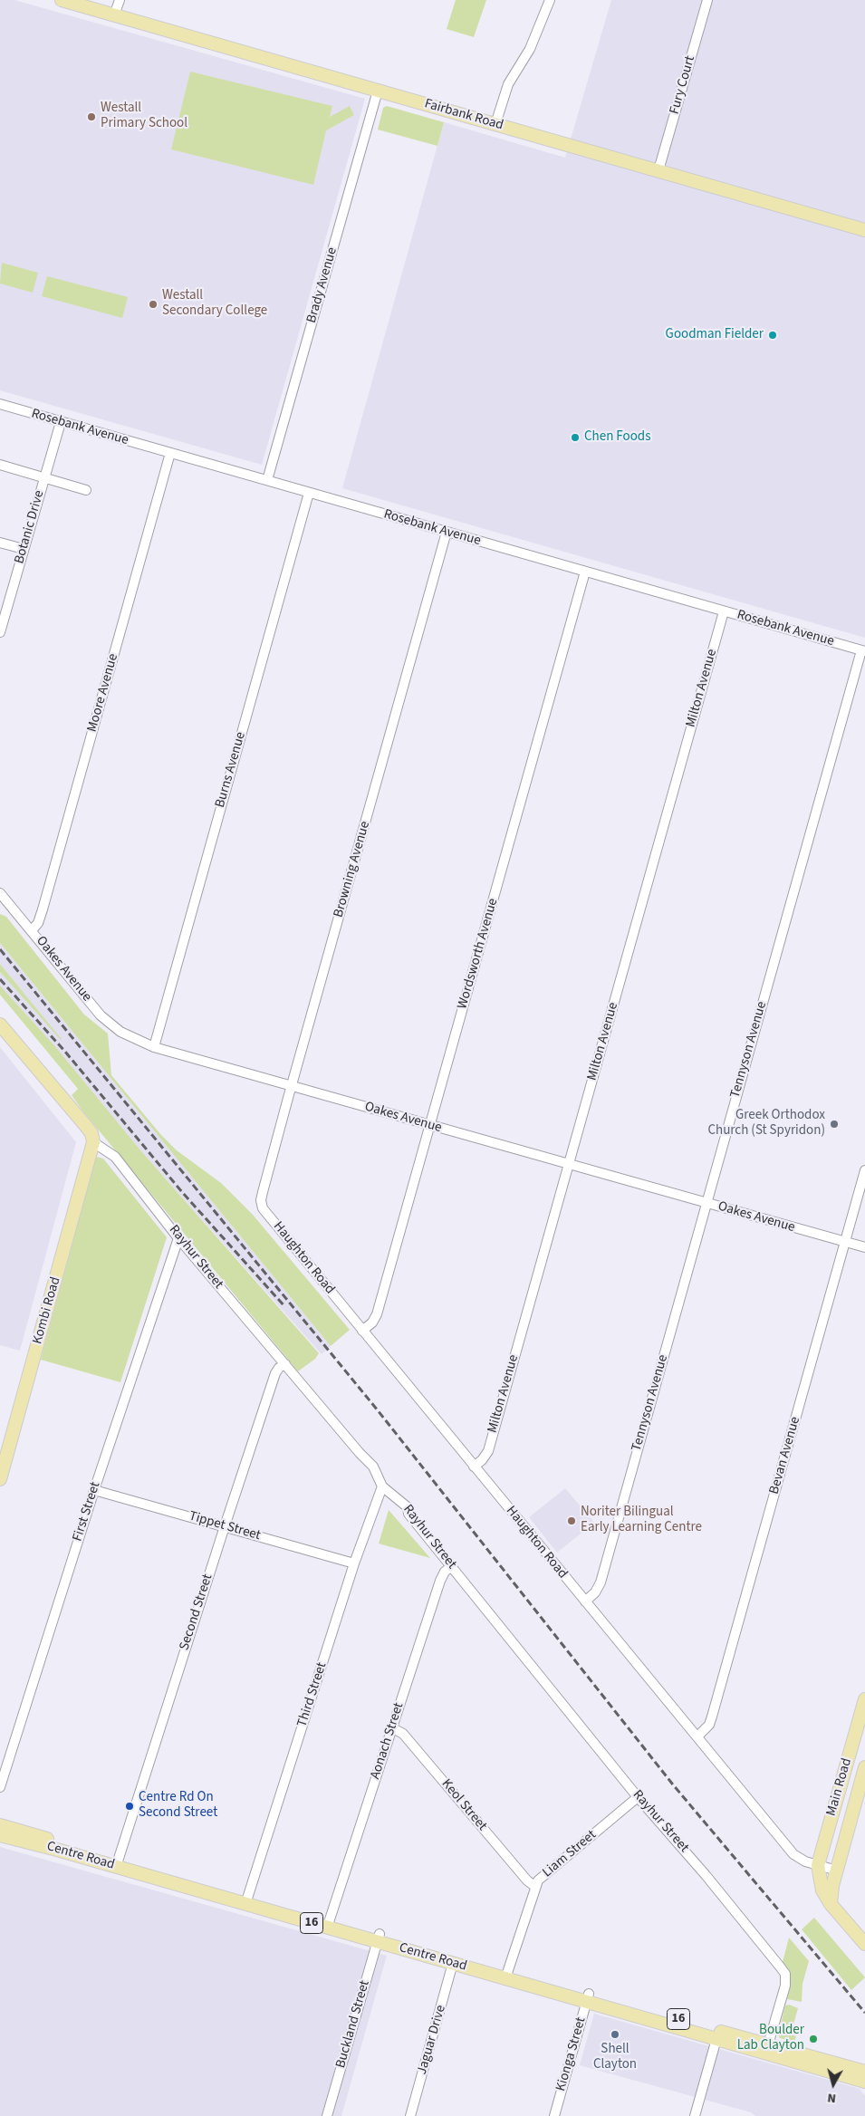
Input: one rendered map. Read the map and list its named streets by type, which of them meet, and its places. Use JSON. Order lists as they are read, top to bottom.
{
  "streets": {
    "main road": [
      "Fairbank Road",
      "Rayhur Street",
      "Kombi Road",
      "Main Road",
      "Centre Road",
      "16"
    ],
    "street": [
      "Fury Court",
      "Brady Avenue",
      "Rosebank Avenue",
      "Botanic Drive",
      "Milton Avenue",
      "Moore Avenue",
      "Burns Avenue",
      "Browning Avenue",
      "Wordsworth Avenue",
      "Oakes Avenue",
      "Tennyson Avenue",
      "Haughton Road",
      "Bevan Avenue",
      "First Street",
      "Tippet Street",
      "Second Street",
      "Third Street",
      "Aonach Street",
      "Keol Street",
      "Liam Street",
      "Buckland Street",
      "Jaguar Drive",
      "Kionga Street"
    ]
  },
  "crossings": [
    ["Fury Court", "Fairbank Road"],
    ["Fairbank Road", "Brady Avenue"],
    ["Brady Avenue", "Rosebank Avenue"],
    ["Rosebank Avenue", "Botanic Drive"],
    ["Rosebank Avenue", "Milton Avenue"],
    ["Rosebank Avenue", "Moore Avenue"],
    ["Rosebank Avenue", "Burns Avenue"],
    ["Rosebank Avenue", "Browning Avenue"],
    ["Rosebank Avenue", "Wordsworth Avenue"],
    ["Rosebank Avenue", "Tennyson Avenue"],
    ["Milton Avenue", "Oakes Avenue"],
    ["Milton Avenue", "Haughton Road"],
    ["Moore Avenue", "Oakes Avenue"],
    ["Burns Avenue", "Oakes Avenue"],
    ["Browning Avenue", "Oakes Avenue"],
    ["Browning Avenue", "Haughton Road"],
    ["Wordsworth Avenue", "Oakes Avenue"],
    ["Wordsworth Avenue", "Haughton Road"],
    ["Oakes Avenue", "Tennyson Avenue"],
    ["Oakes Avenue", "Bevan Avenue"],
    ["Tennyson Avenue", "Haughton Road"],
    ["Rayhur Street", "Kombi Road"],
    ["Rayhur Street", "First Street"],
    ["Rayhur Street", "Second Street"],
    ["Rayhur Street", "Third Street"],
    ["Rayhur Street", "Aonach Street"],
    ["Rayhur Street", "Liam Street"],
    ["Rayhur Street", "Centre Road"],
    ["Haughton Road", "Bevan Avenue"],
    ["Haughton Road", "Main Road"],
    ["First Street", "Tippet Street"],
    ["Tippet Street", "Second Street"],
    ["Tippet Street", "Third Street"],
    ["Second Street", "Centre Road"],
    ["Third Street", "Centre Road"],
    ["Aonach Street", "Keol Street"],
    ["Aonach Street", "Centre Road"],
    ["Keol Street", "Liam Street"],
    ["Liam Street", "Centre Road"],
    ["Centre Road", "Buckland Street"],
    ["Centre Road", "Jaguar Drive"],
    ["Centre Road", "Kionga Street"]
  ],
  "places": [
    "Westall Primary School",
    "Westall Secondary College",
    "Goodman Fielder",
    "Chen Foods",
    "Greek Orthodox Church (St Spyridon)",
    "Noriter Bilingual Early Learning Centre",
    "Centre Rd On Second Street",
    "Shell Clayton",
    "Boulder Lab Clayton"
  ],
  "north": "bottom"
}
